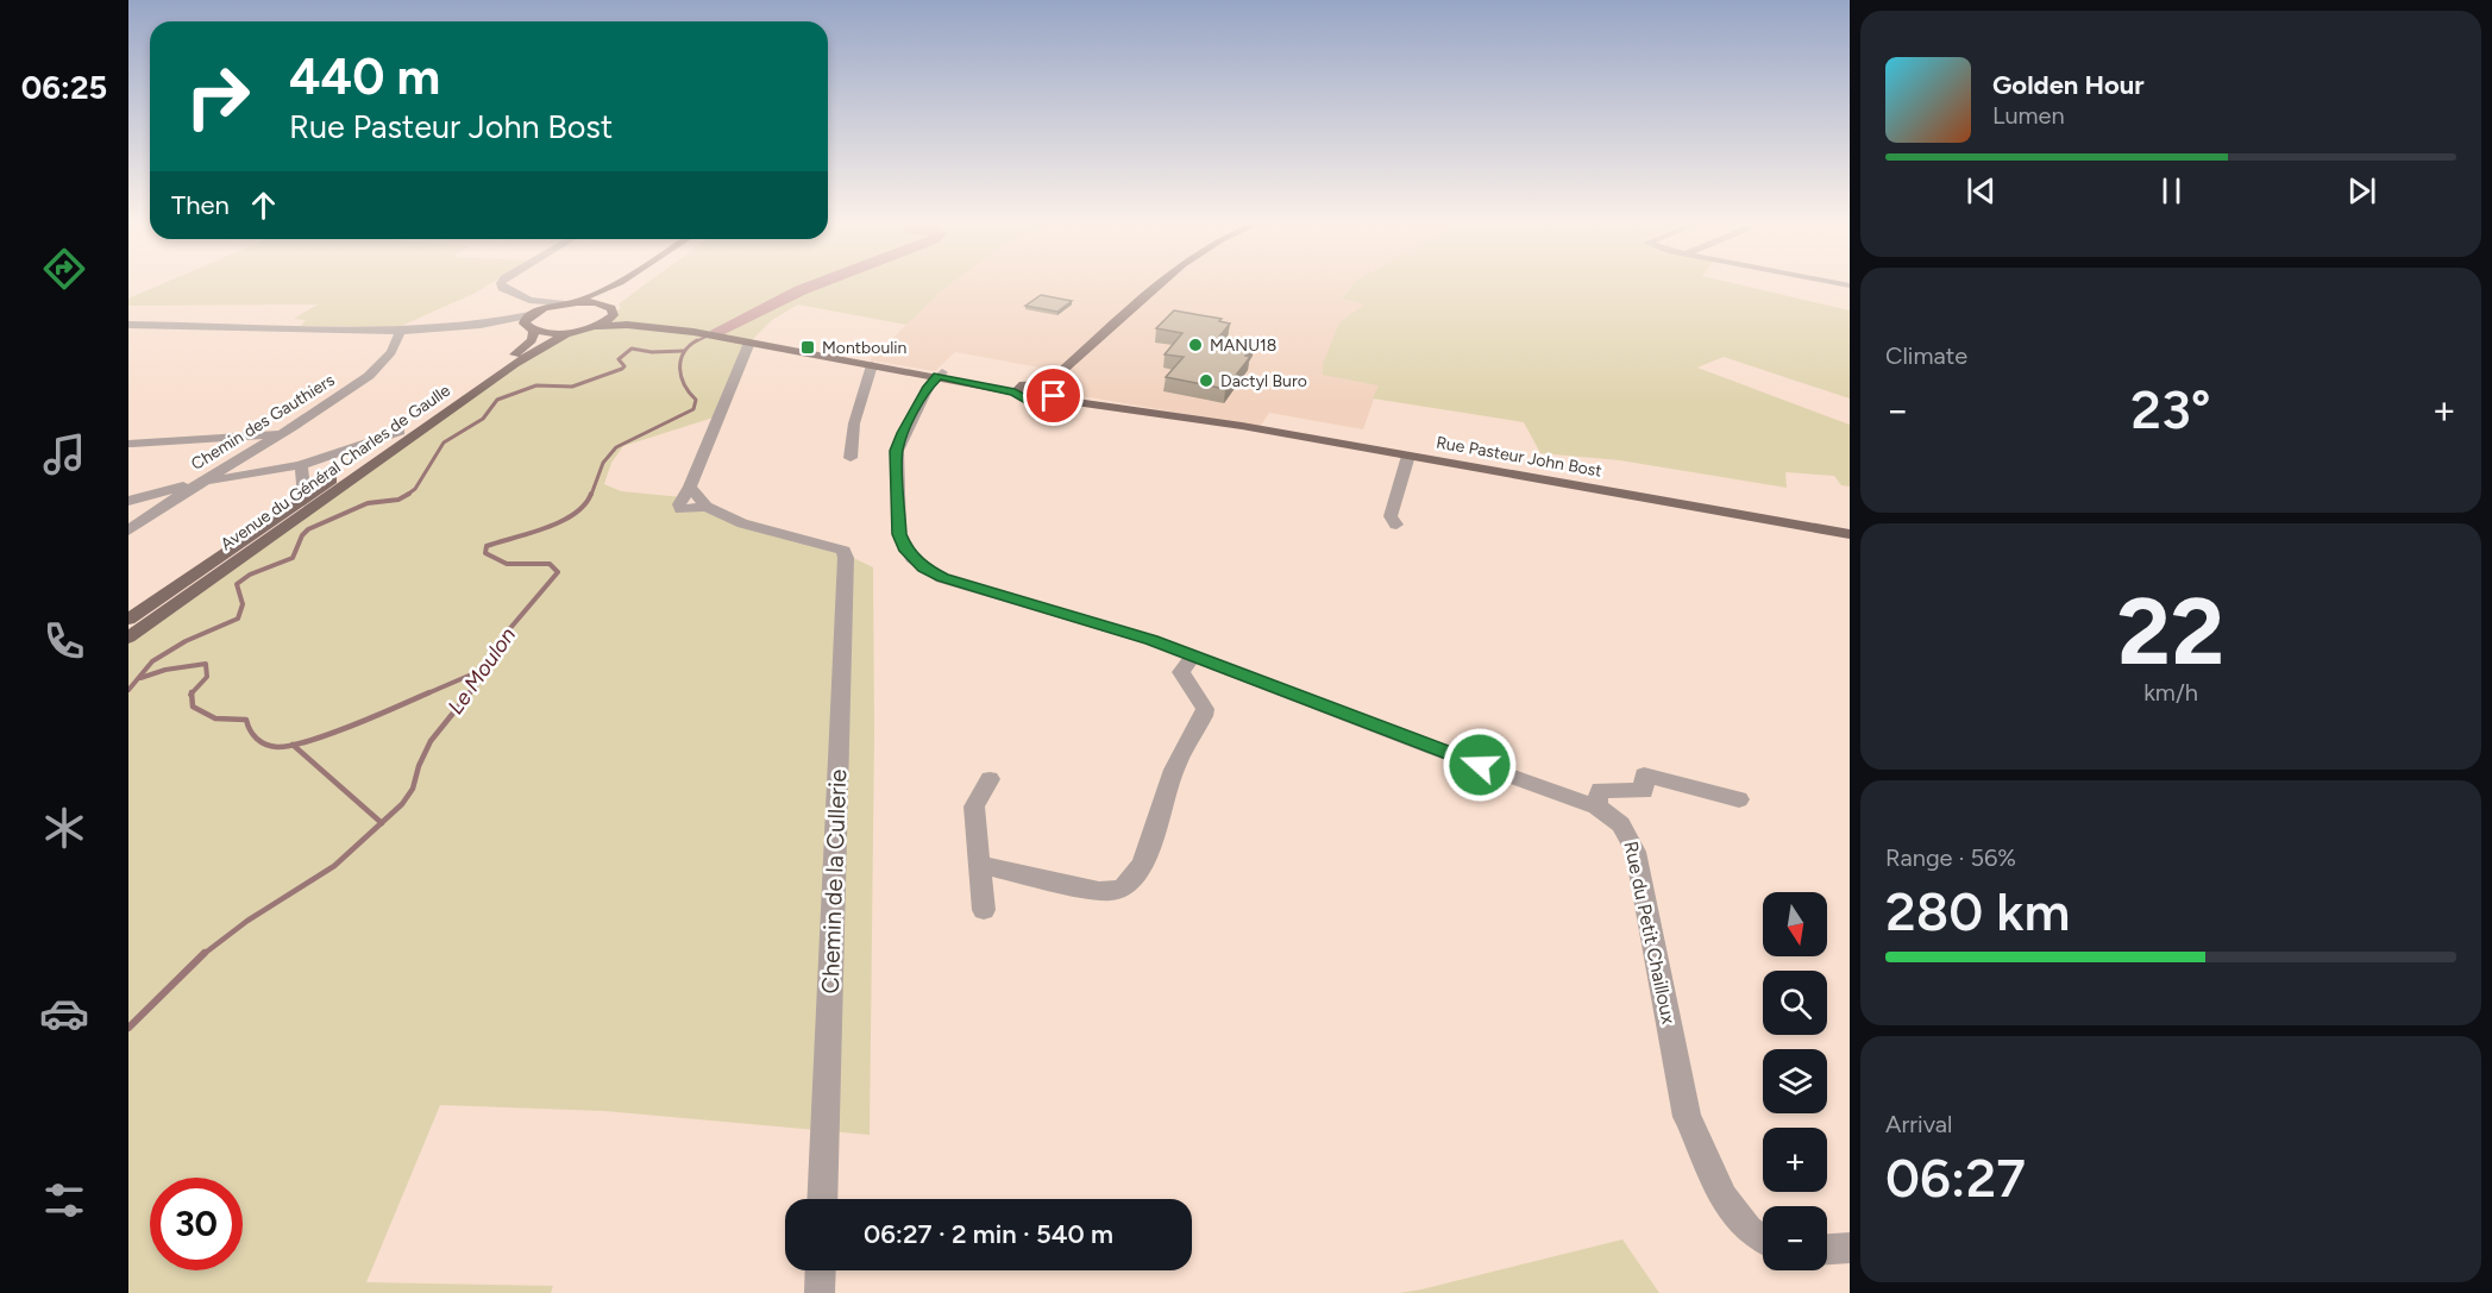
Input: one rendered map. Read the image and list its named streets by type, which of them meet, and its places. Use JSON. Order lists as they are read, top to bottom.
{
  "streets": {
    "main road": ["Rue Pasteur John Bost", "Avenue du Général Charles de Gaulle"],
    "street": ["Chemin des Gauthiers", "Chemin de la Cullerie", "Rue du Petit Chailloux"]
  },
  "crossings": [
    ["Rue Pasteur John Bost", "Rue du Petit Chailloux"]
  ],
  "water": ["Le Moulon"],
  "places": {
    "other": ["MANU18", "Dactyl Buro"],
    "transit": ["Montboulin"]
  },
  "north": "bottom",
  "page": {
    "tabs": "06:25",
    "turn": ["440 m", "Rue Pasteur John Bost"],
    "song": ["Golden Hour", "Lumen"],
    "then": "Then",
    "tile": [
      "Climate",
      ["22", "km/h"],
      ["Range · 56%", "280 km"],
      ["Arrival", "06:27"]
    ],
    "heat": ["−", "23°", "+"],
    "map_buttons": ["+", "−"],
    "limit": "30",
    "trip": "06:27 · 2 min · 540 m"
  }
}
